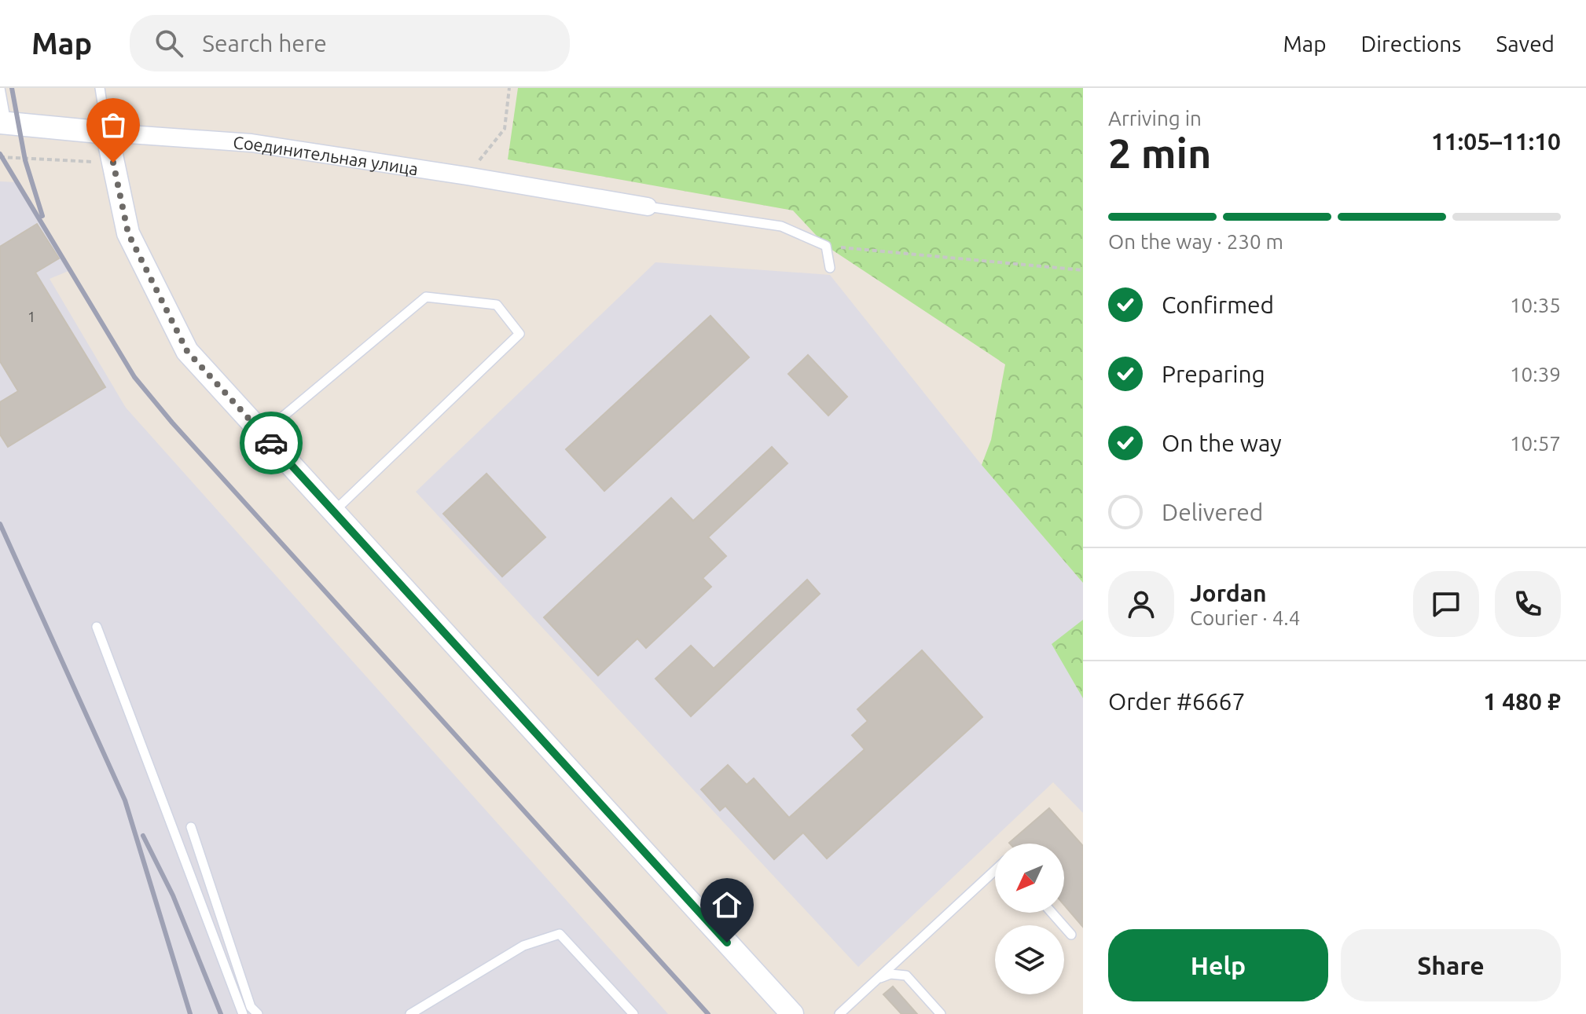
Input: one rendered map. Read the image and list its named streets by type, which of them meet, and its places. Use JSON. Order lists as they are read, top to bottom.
{
  "streets": {
    "street": ["Соединительная улица"]
  },
  "house_numbers": ["1"],
  "north": "bottom left",
  "page": {
    "header": "Map",
    "search": "Search here",
    "nav": ["Map", "Directions", "Saved"],
    "heading": ["2 min", "Arriving in", "11:05–11:10"],
    "panel": [
      "Jordan",
      "Courier · 4.4",
      "Order #6667",
      "1 480 ₽"
    ],
    "bar": "On the way · 230 m",
    "list": [
      ["Confirmed", "10:35"],
      ["Preparing", "10:39"],
      ["On the way", "10:57"],
      "Delivered"
    ],
    "buttons": ["Help", "Share"]
  }
}
